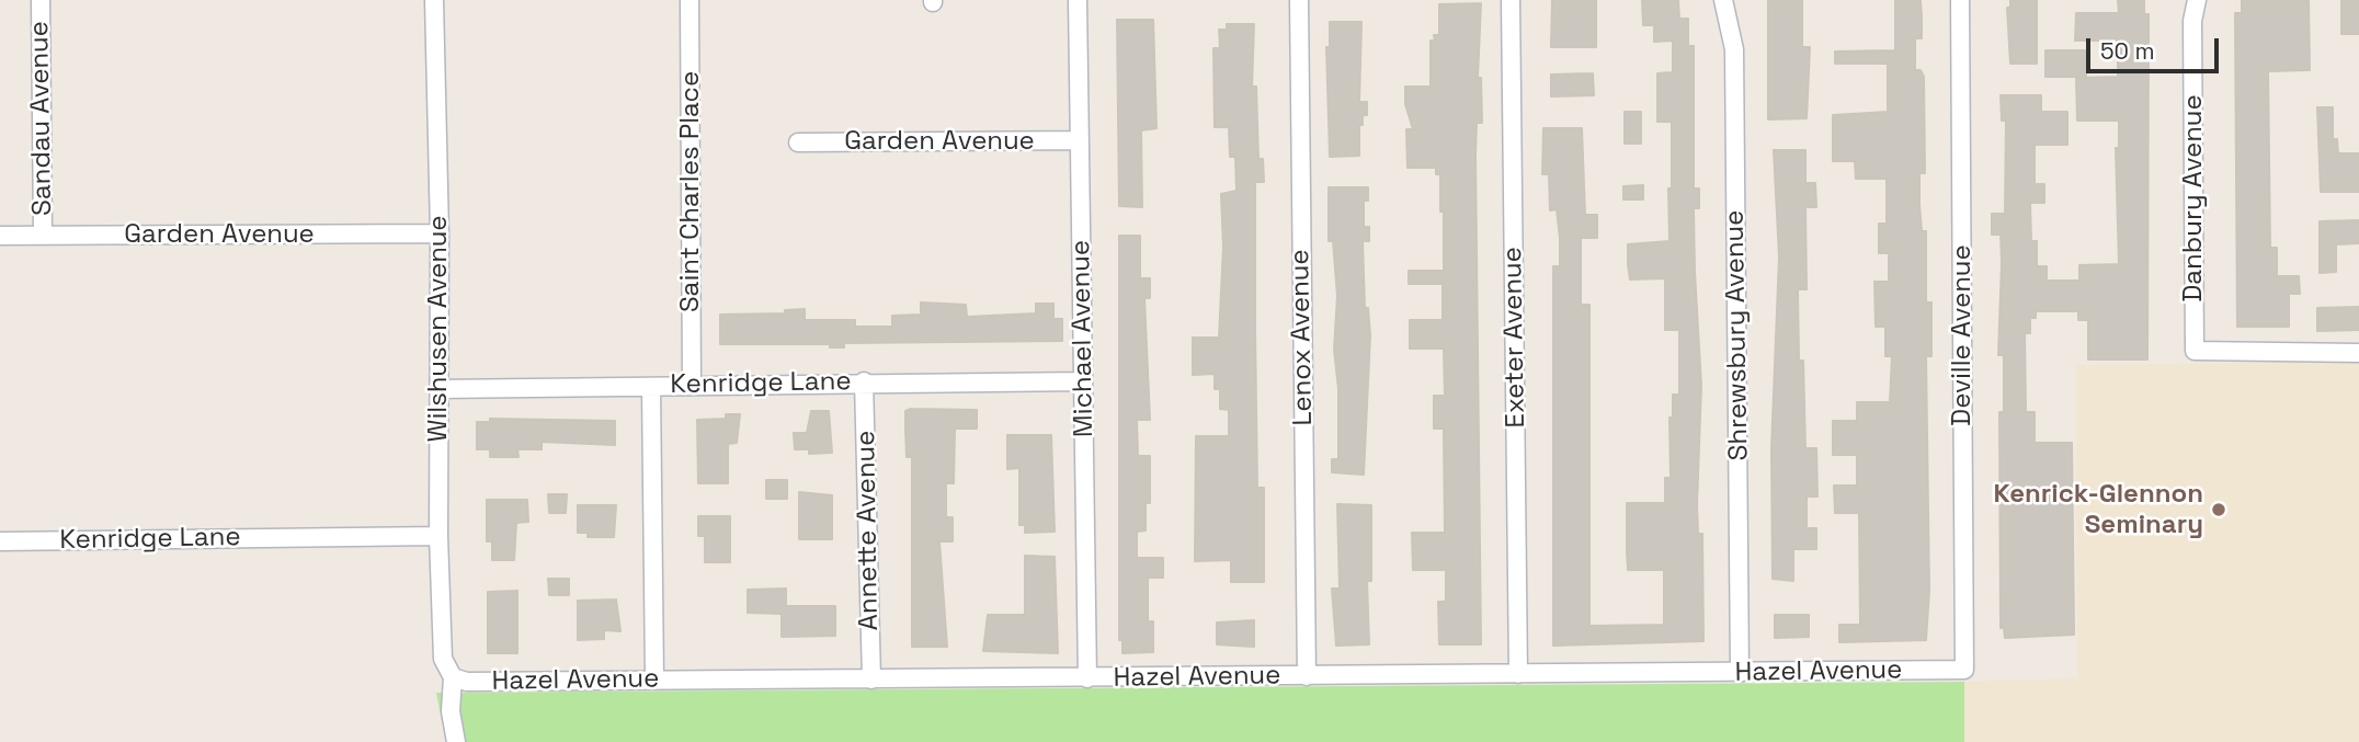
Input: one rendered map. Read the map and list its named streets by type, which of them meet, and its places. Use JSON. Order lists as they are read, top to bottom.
{
  "streets": {
    "street": [
      "Sandau Avenue",
      "Garden Avenue",
      "Saint Charles Place",
      "Danbury Avenue",
      "Wilshusen Avenue",
      "Shrewsbury Avenue",
      "Deville Avenue",
      "Lenox Avenue",
      "Exeter Avenue",
      "Michael Avenue",
      "Kenridge Lane",
      "Annette Avenue",
      "Hazel Avenue"
    ]
  },
  "crossings": [
    ["Sandau Avenue", "Garden Avenue"],
    ["Garden Avenue", "Wilshusen Avenue"],
    ["Garden Avenue", "Michael Avenue"],
    ["Saint Charles Place", "Kenridge Lane"],
    ["Wilshusen Avenue", "Kenridge Lane"],
    ["Wilshusen Avenue", "Hazel Avenue"],
    ["Shrewsbury Avenue", "Hazel Avenue"],
    ["Deville Avenue", "Hazel Avenue"],
    ["Lenox Avenue", "Hazel Avenue"],
    ["Exeter Avenue", "Hazel Avenue"],
    ["Michael Avenue", "Kenridge Lane"],
    ["Michael Avenue", "Hazel Avenue"],
    ["Kenridge Lane", "Annette Avenue"],
    ["Annette Avenue", "Hazel Avenue"]
  ],
  "places": ["Kenrick-Glennon Seminary"],
  "scale_bar": "50 m"
}
